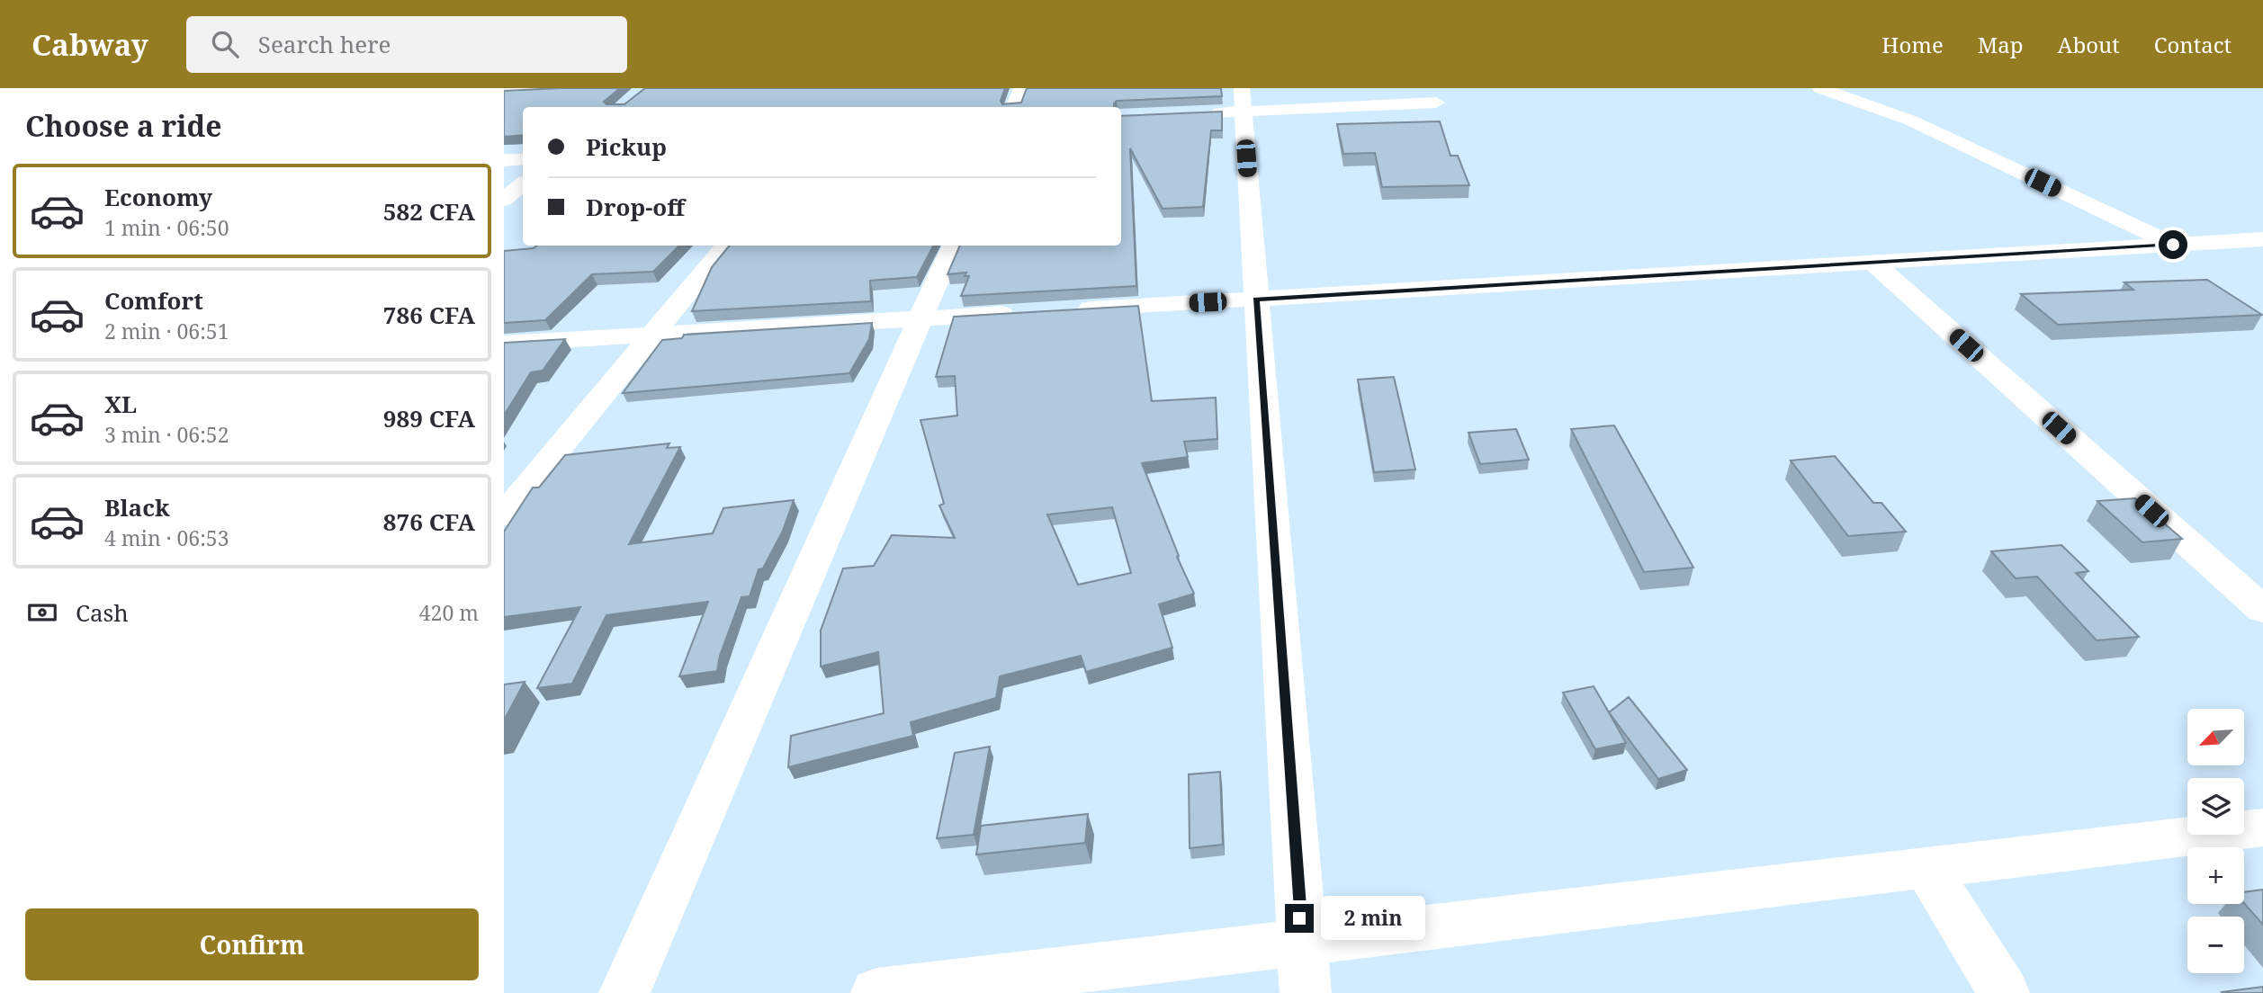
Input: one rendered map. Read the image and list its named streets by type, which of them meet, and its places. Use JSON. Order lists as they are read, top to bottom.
{
  "north": "bottom left",
  "page": {
    "header": "Cabway",
    "search": "Search here",
    "nav": [
      "Home",
      "Map",
      "About",
      "Contact"
    ],
    "heading": "Choose a ride",
    "banner": ["Pickup", "Drop-off"],
    "list": [
      {
        "name": "Economy",
        "note": "1 min · 06:50",
        "value": "582 CFA"
      },
      {
        "name": "Comfort",
        "note": "2 min · 06:51",
        "value": "786 CFA"
      },
      {
        "name": "XL",
        "note": "3 min · 06:52",
        "value": "989 CFA"
      },
      {
        "name": "Black",
        "note": "4 min · 06:53",
        "value": "876 CFA"
      }
    ],
    "pay": ["Cash", "420 m"],
    "map_buttons": ["+", "−"],
    "buttons": "Confirm",
    "bubble": "2 min"
  }
}
